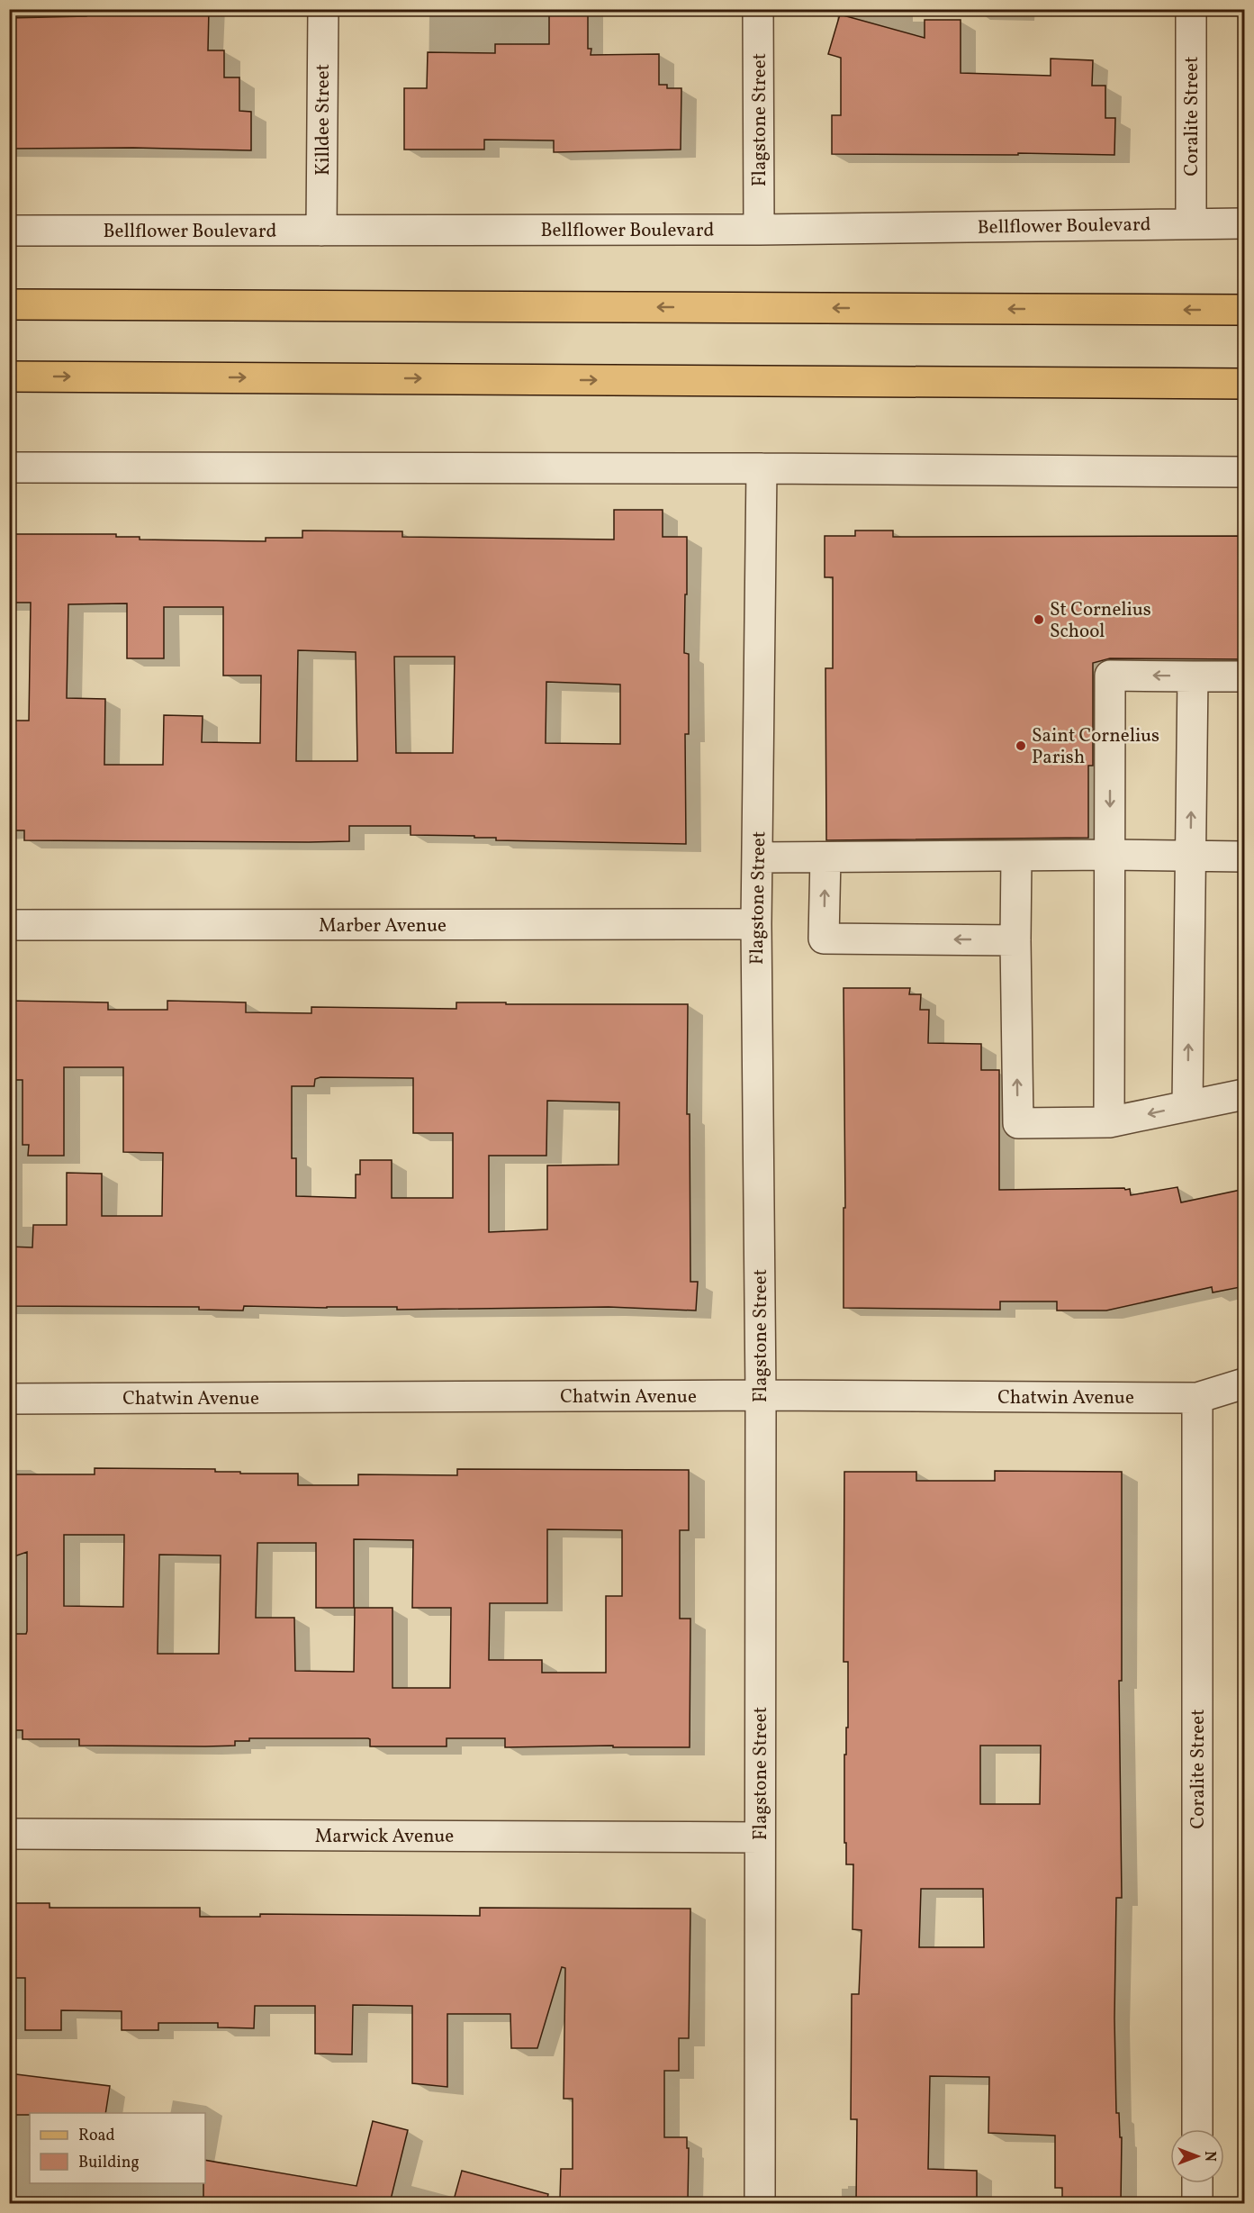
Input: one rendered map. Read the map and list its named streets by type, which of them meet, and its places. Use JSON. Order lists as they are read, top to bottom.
{
  "streets": {
    "street": [
      "Coralite Street",
      "Killdee Street",
      "Flagstone Street",
      "Bellflower Boulevard",
      "Marber Avenue",
      "Chatwin Avenue",
      "Marwick Avenue"
    ]
  },
  "crossings": [
    ["Coralite Street", "Bellflower Boulevard"],
    ["Coralite Street", "Chatwin Avenue"],
    ["Killdee Street", "Bellflower Boulevard"],
    ["Flagstone Street", "Bellflower Boulevard"],
    ["Flagstone Street", "Marber Avenue"],
    ["Flagstone Street", "Chatwin Avenue"],
    ["Flagstone Street", "Marwick Avenue"]
  ],
  "places": ["St Cornelius School", "Saint Cornelius Parish"],
  "legend": ["Road", "Building"],
  "north": "right"
}
